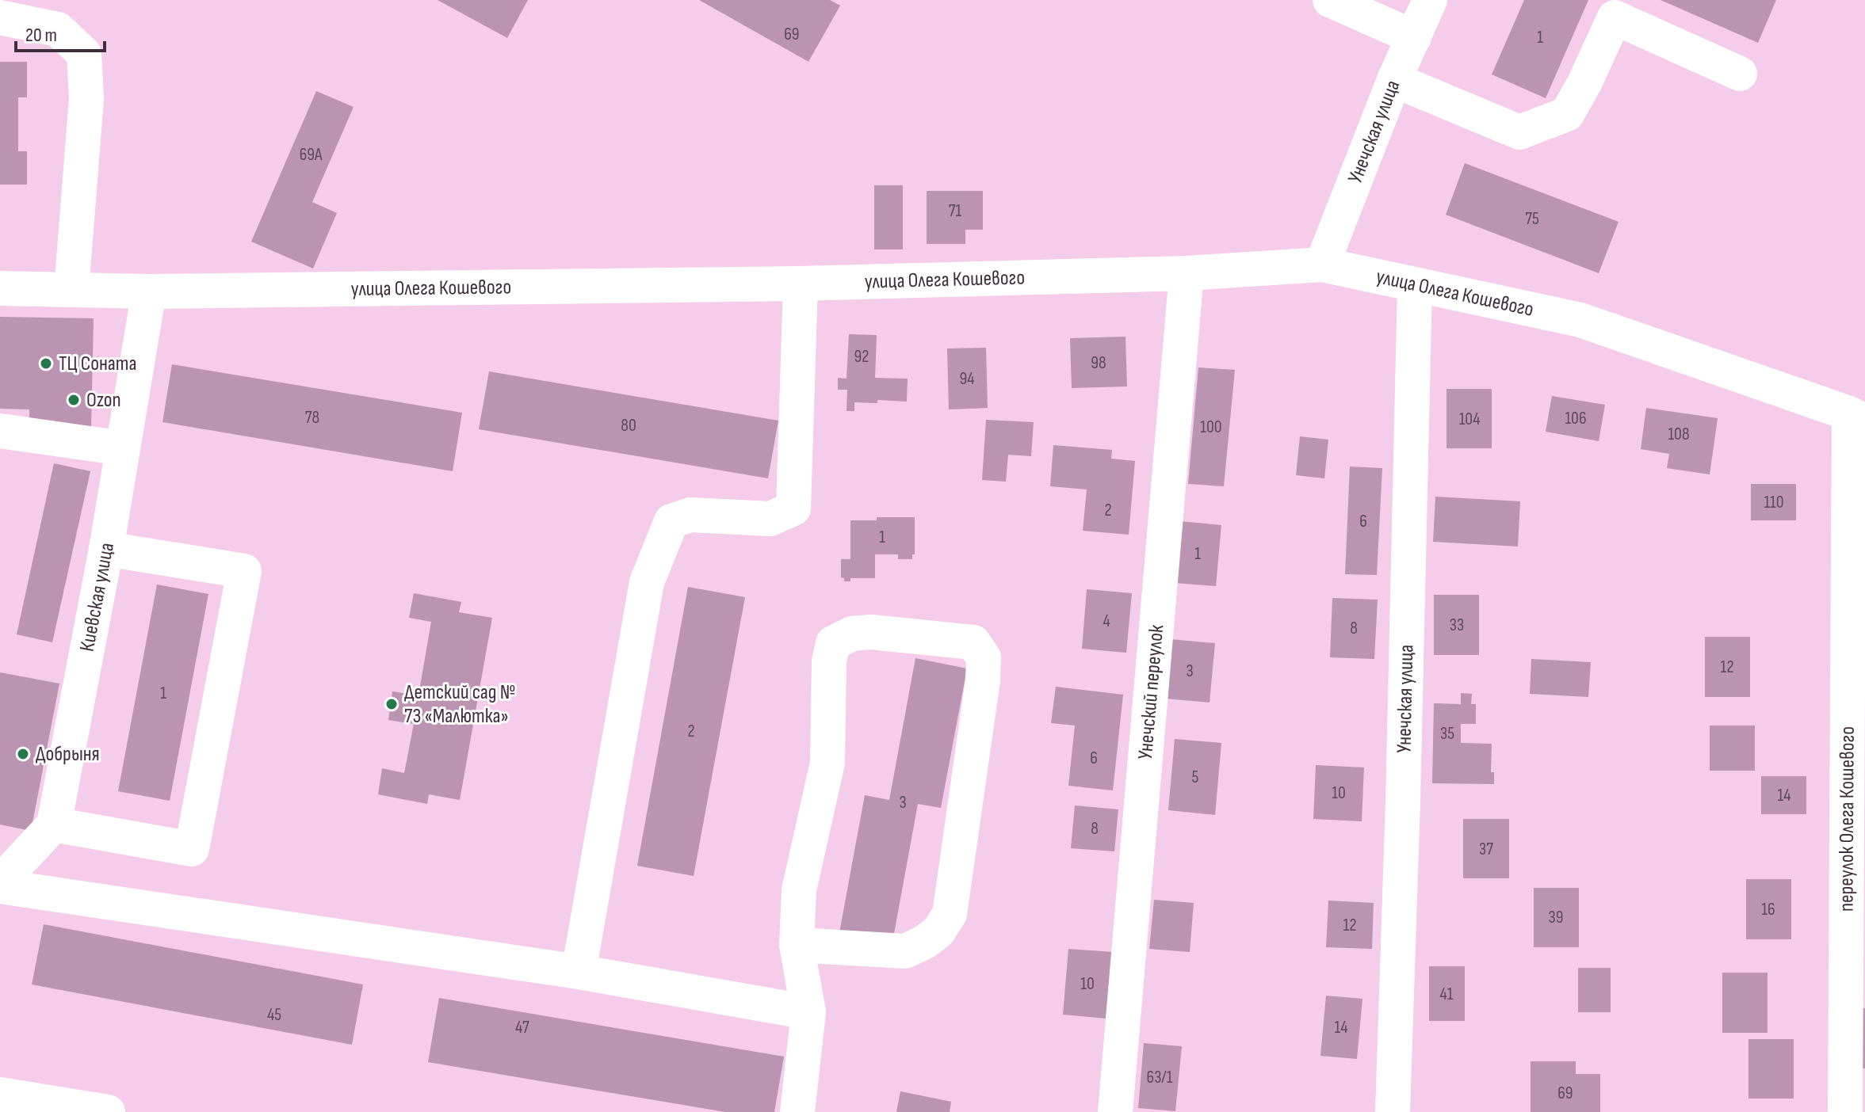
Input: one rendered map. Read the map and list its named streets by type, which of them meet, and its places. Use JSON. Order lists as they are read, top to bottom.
{
  "streets": {
    "street": [
      "Унечская улица",
      "улица Олега Кошевого",
      "Киевская улица",
      "Унечский переулок",
      "переулок Олега Кошевого"
    ]
  },
  "crossings": [
    ["Унечская улица", "улица Олега Кошевого"],
    ["улица Олега Кошевого", "Киевская улица"],
    ["улица Олега Кошевого", "Унечский переулок"],
    ["улица Олега Кошевого", "переулок Олега Кошевого"]
  ],
  "places": [
    "ТЦ Соната",
    "Ozon",
    "Детский сад № 73 «Малютка»",
    "Добрыня"
  ],
  "house_numbers": [
    "69",
    "1",
    "69А",
    "71",
    "75",
    "92",
    "98",
    "94",
    "78",
    "106",
    "104",
    "80",
    "100",
    "108",
    "110",
    "2",
    "6",
    "1",
    "1",
    "4",
    "33",
    "8",
    "12",
    "3",
    "1",
    "2",
    "35",
    "6",
    "5",
    "10",
    "14",
    "3",
    "8",
    "37",
    "16",
    "39",
    "12",
    "10",
    "41",
    "45",
    "47",
    "14",
    "63/1",
    "69"
  ],
  "scale_bar": "20 m"
}
